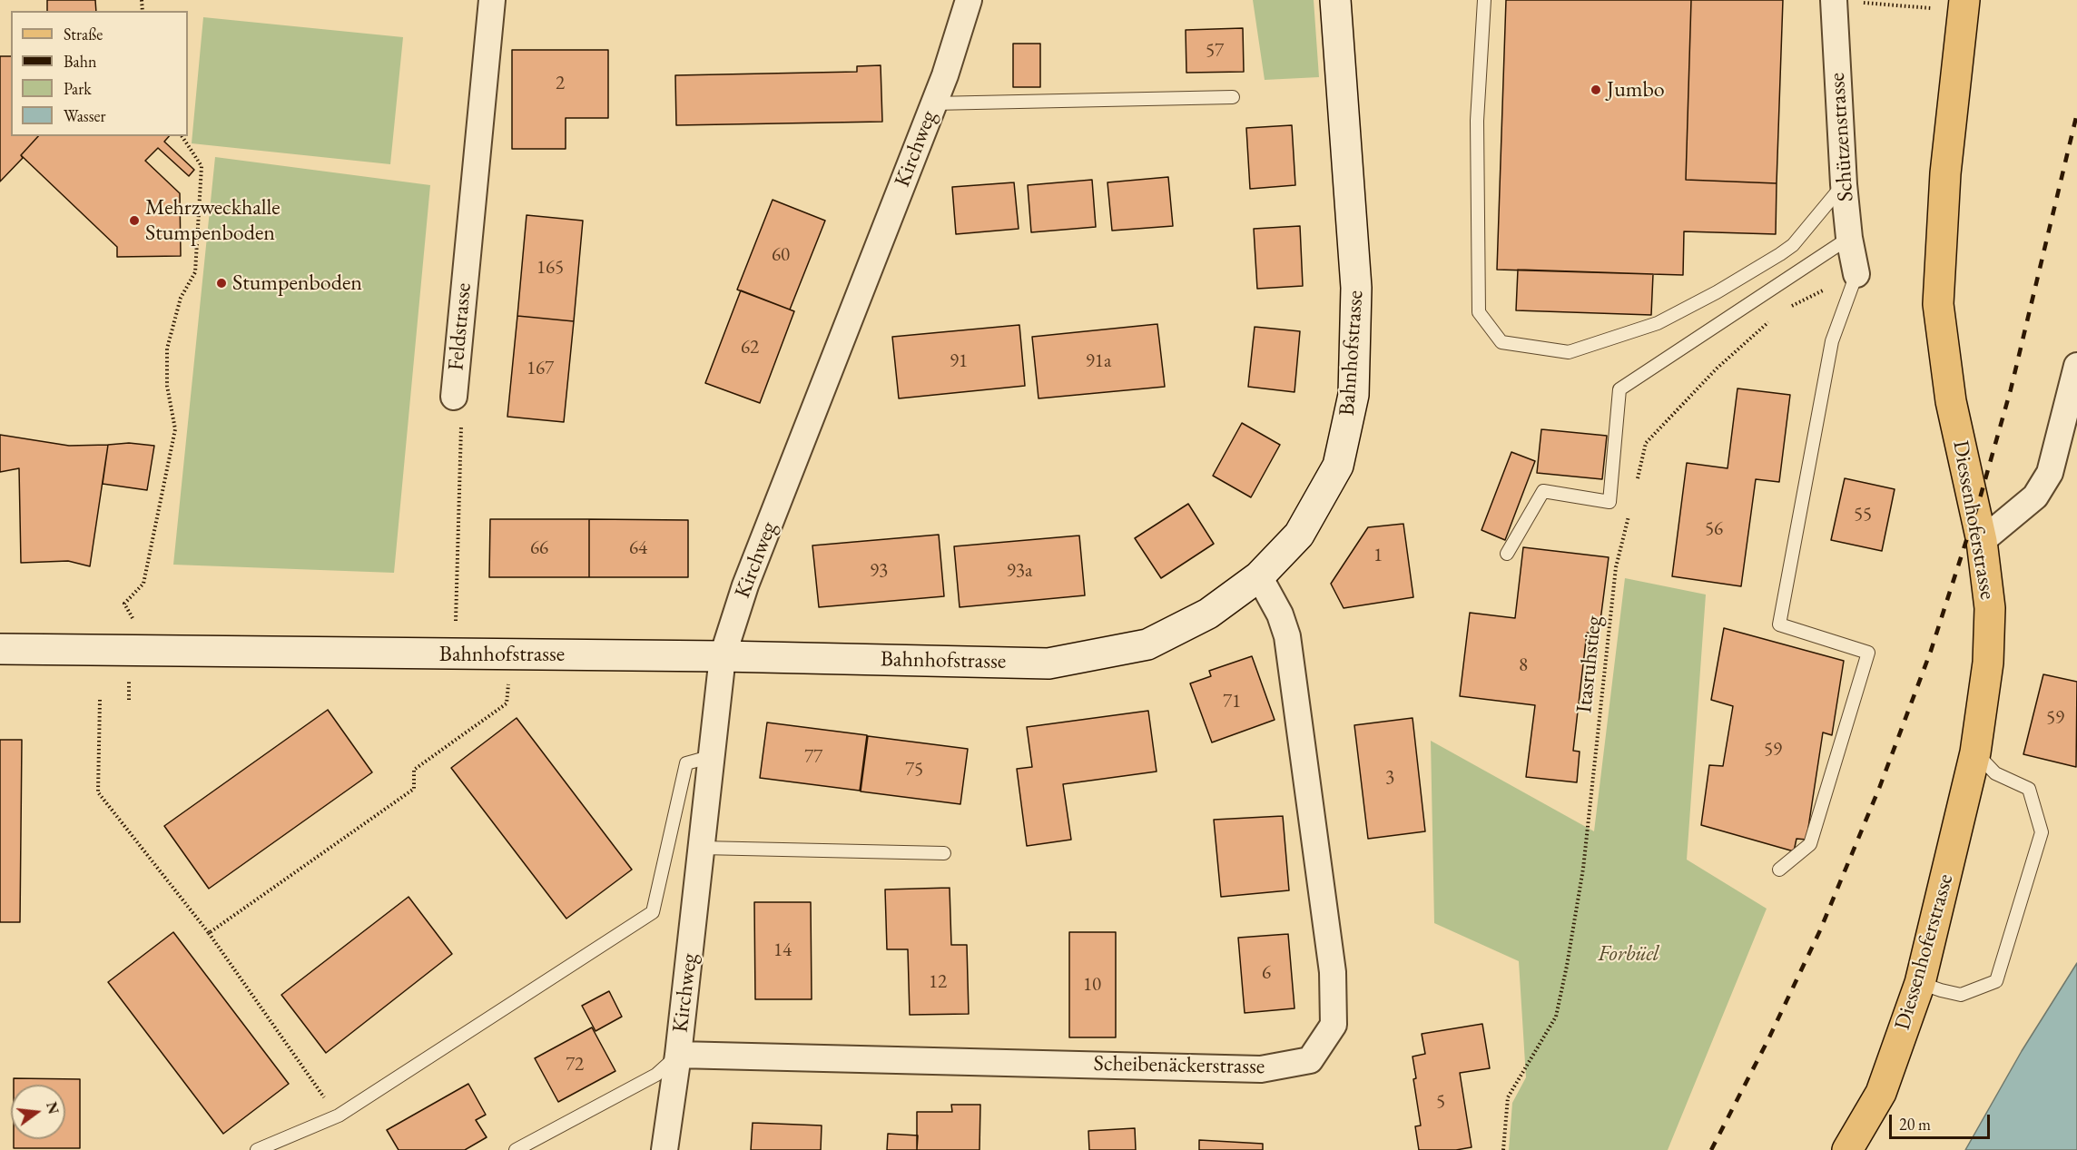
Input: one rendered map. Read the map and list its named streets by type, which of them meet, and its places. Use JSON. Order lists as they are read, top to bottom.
{
  "streets": {
    "main road": ["Diessenhoferstrasse"],
    "street": [
      "Schützenstrasse",
      "Kirchweg",
      "Feldstrasse",
      "Bahnhofstrasse",
      "Scheibenäckerstrasse"
    ],
    "path": ["Itasruhstieg"]
  },
  "crossings": [
    ["Kirchweg", "Bahnhofstrasse"],
    ["Kirchweg", "Scheibenäckerstrasse"],
    ["Feldstrasse", "Bahnhofstrasse"],
    ["Bahnhofstrasse", "Scheibenäckerstrasse"]
  ],
  "parks": ["Forbüel"],
  "places": ["Jumbo", "Mehrzweckhalle Stumpenboden", "Stumpenboden"],
  "house_numbers": [
    "57",
    "2",
    "60",
    "165",
    "62",
    "91",
    "91a",
    "167",
    "55",
    "56",
    "66",
    "64",
    "1",
    "93",
    "93a",
    "8",
    "71",
    "59",
    "59",
    "77",
    "75",
    "3",
    "14",
    "6",
    "12",
    "10",
    "72",
    "5"
  ],
  "legend": [
    "Straße",
    "Bahn",
    "Park",
    "Wasser"
  ],
  "scale_bar": "20 m",
  "north": "right"
}
